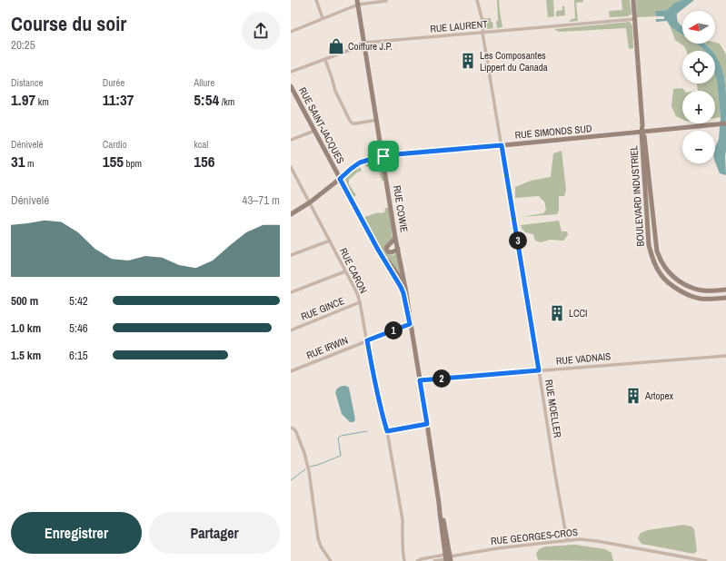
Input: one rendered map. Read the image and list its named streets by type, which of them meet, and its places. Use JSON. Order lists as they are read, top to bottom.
{
  "streets": {
    "street": [
      "RUE LAURENT",
      "RUE SAINT-JACQUES",
      "RUE SIMONDS SUD",
      "BOULEVARD INDUSTRIEL",
      "RUE COWIE",
      "RUE CARON",
      "RUE GINCE",
      "RUE IRWIN",
      "RUE VADNAIS",
      "RUE MOELLER",
      "RUE GEORGES-CROS"
    ]
  },
  "crossings": [
    ["RUE LAURENT", "BOULEVARD INDUSTRIEL"],
    ["RUE LAURENT", "RUE COWIE"],
    ["RUE LAURENT", "RUE MOELLER"],
    ["RUE SAINT-JACQUES", "RUE SIMONDS SUD"],
    ["RUE SAINT-JACQUES", "RUE COWIE"],
    ["RUE SAINT-JACQUES", "RUE IRWIN"],
    ["RUE SIMONDS SUD", "BOULEVARD INDUSTRIEL"],
    ["RUE SIMONDS SUD", "RUE COWIE"],
    ["RUE SIMONDS SUD", "RUE CARON"],
    ["RUE SIMONDS SUD", "RUE MOELLER"],
    ["RUE COWIE", "RUE IRWIN"],
    ["RUE COWIE", "RUE VADNAIS"],
    ["RUE COWIE", "RUE GEORGES-CROS"],
    ["RUE CARON", "RUE GINCE"],
    ["RUE CARON", "RUE IRWIN"],
    ["RUE VADNAIS", "RUE MOELLER"],
    ["RUE MOELLER", "RUE GEORGES-CROS"]
  ],
  "places": {
    "shop": ["Coiffure J.P."],
    "building": ["Les Composantes Lippert du Canada", "LCCI", "Artopex"]
  },
  "north": "left",
  "page": {
    "heading": ["Course du soir", "20:25"],
    "map_buttons": ["+", "−"],
    "stats": [
      ["Distance", "1.97 km"],
      ["Durée", "11:37"],
      ["Allure", "5:54 /km"],
      ["Dénivelé", "31 m"],
      ["Cardio", "155 bpm"],
      ["kcal", "156"]
    ],
    "chart": ["Dénivelé", "43–71 m"],
    "pins": ["3", "1", "2"],
    "list": [
      {
        "name": "500 m",
        "note": "5:42"
      },
      {
        "name": "1.0 km",
        "note": "5:46"
      },
      {
        "name": "1.5 km",
        "note": "6:15"
      }
    ],
    "buttons": ["Enregistrer", "Partager"]
  }
}
